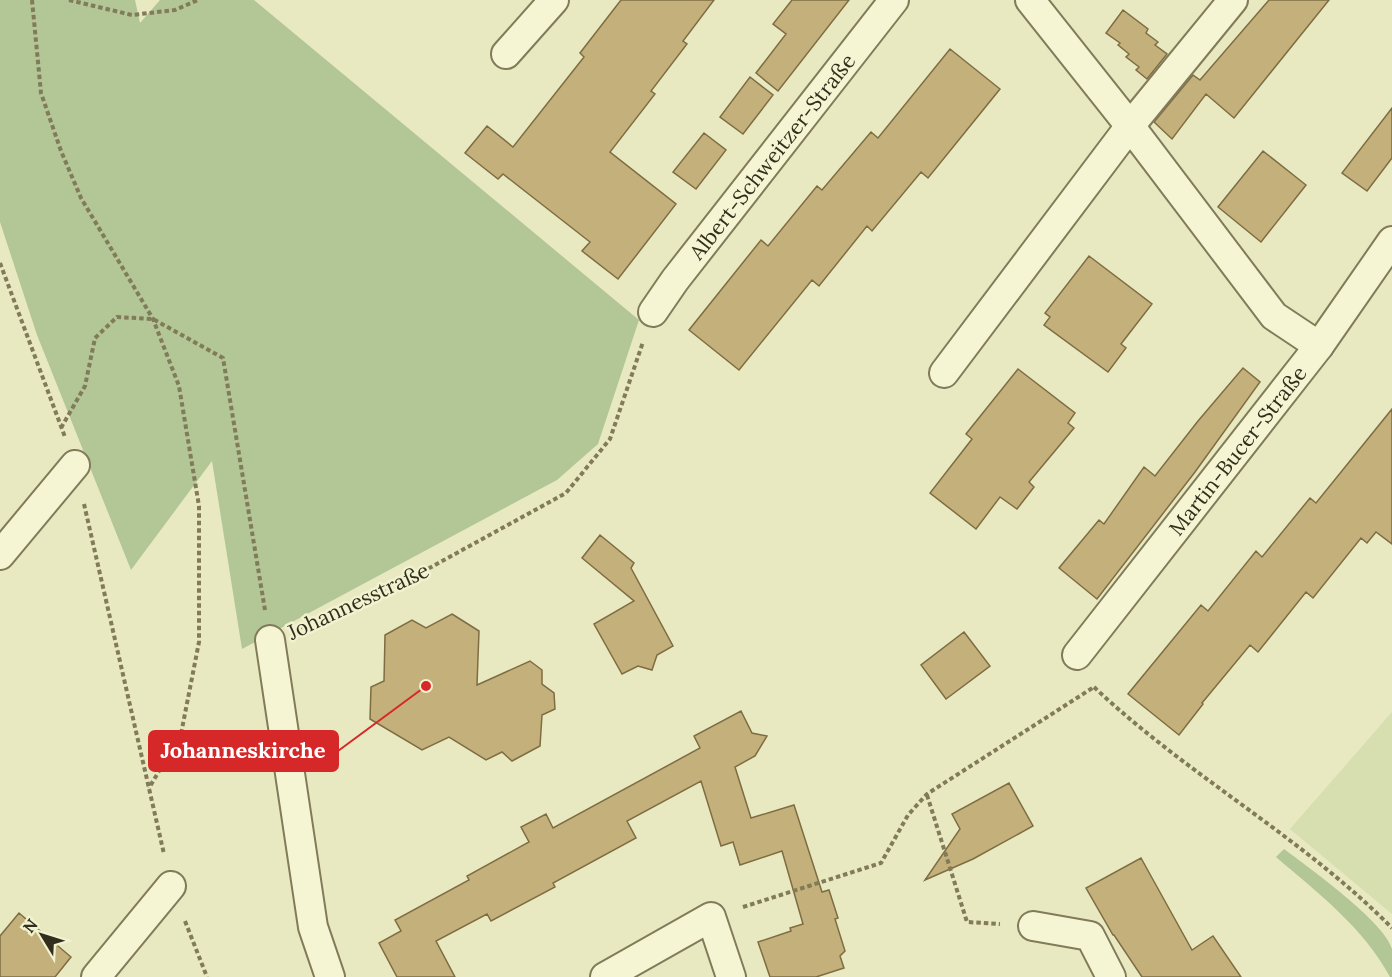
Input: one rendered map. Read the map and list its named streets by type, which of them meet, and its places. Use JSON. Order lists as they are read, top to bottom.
{
  "streets": {
    "street": ["Albert-Schweitzer-Straße", "Martin-Bucer-Straße", "Johannesstraße"]
  },
  "crossings": [
    ["Albert-Schweitzer-Straße", "Johannesstraße"]
  ],
  "places": ["Johanneskirche"],
  "north": "top left"
}
